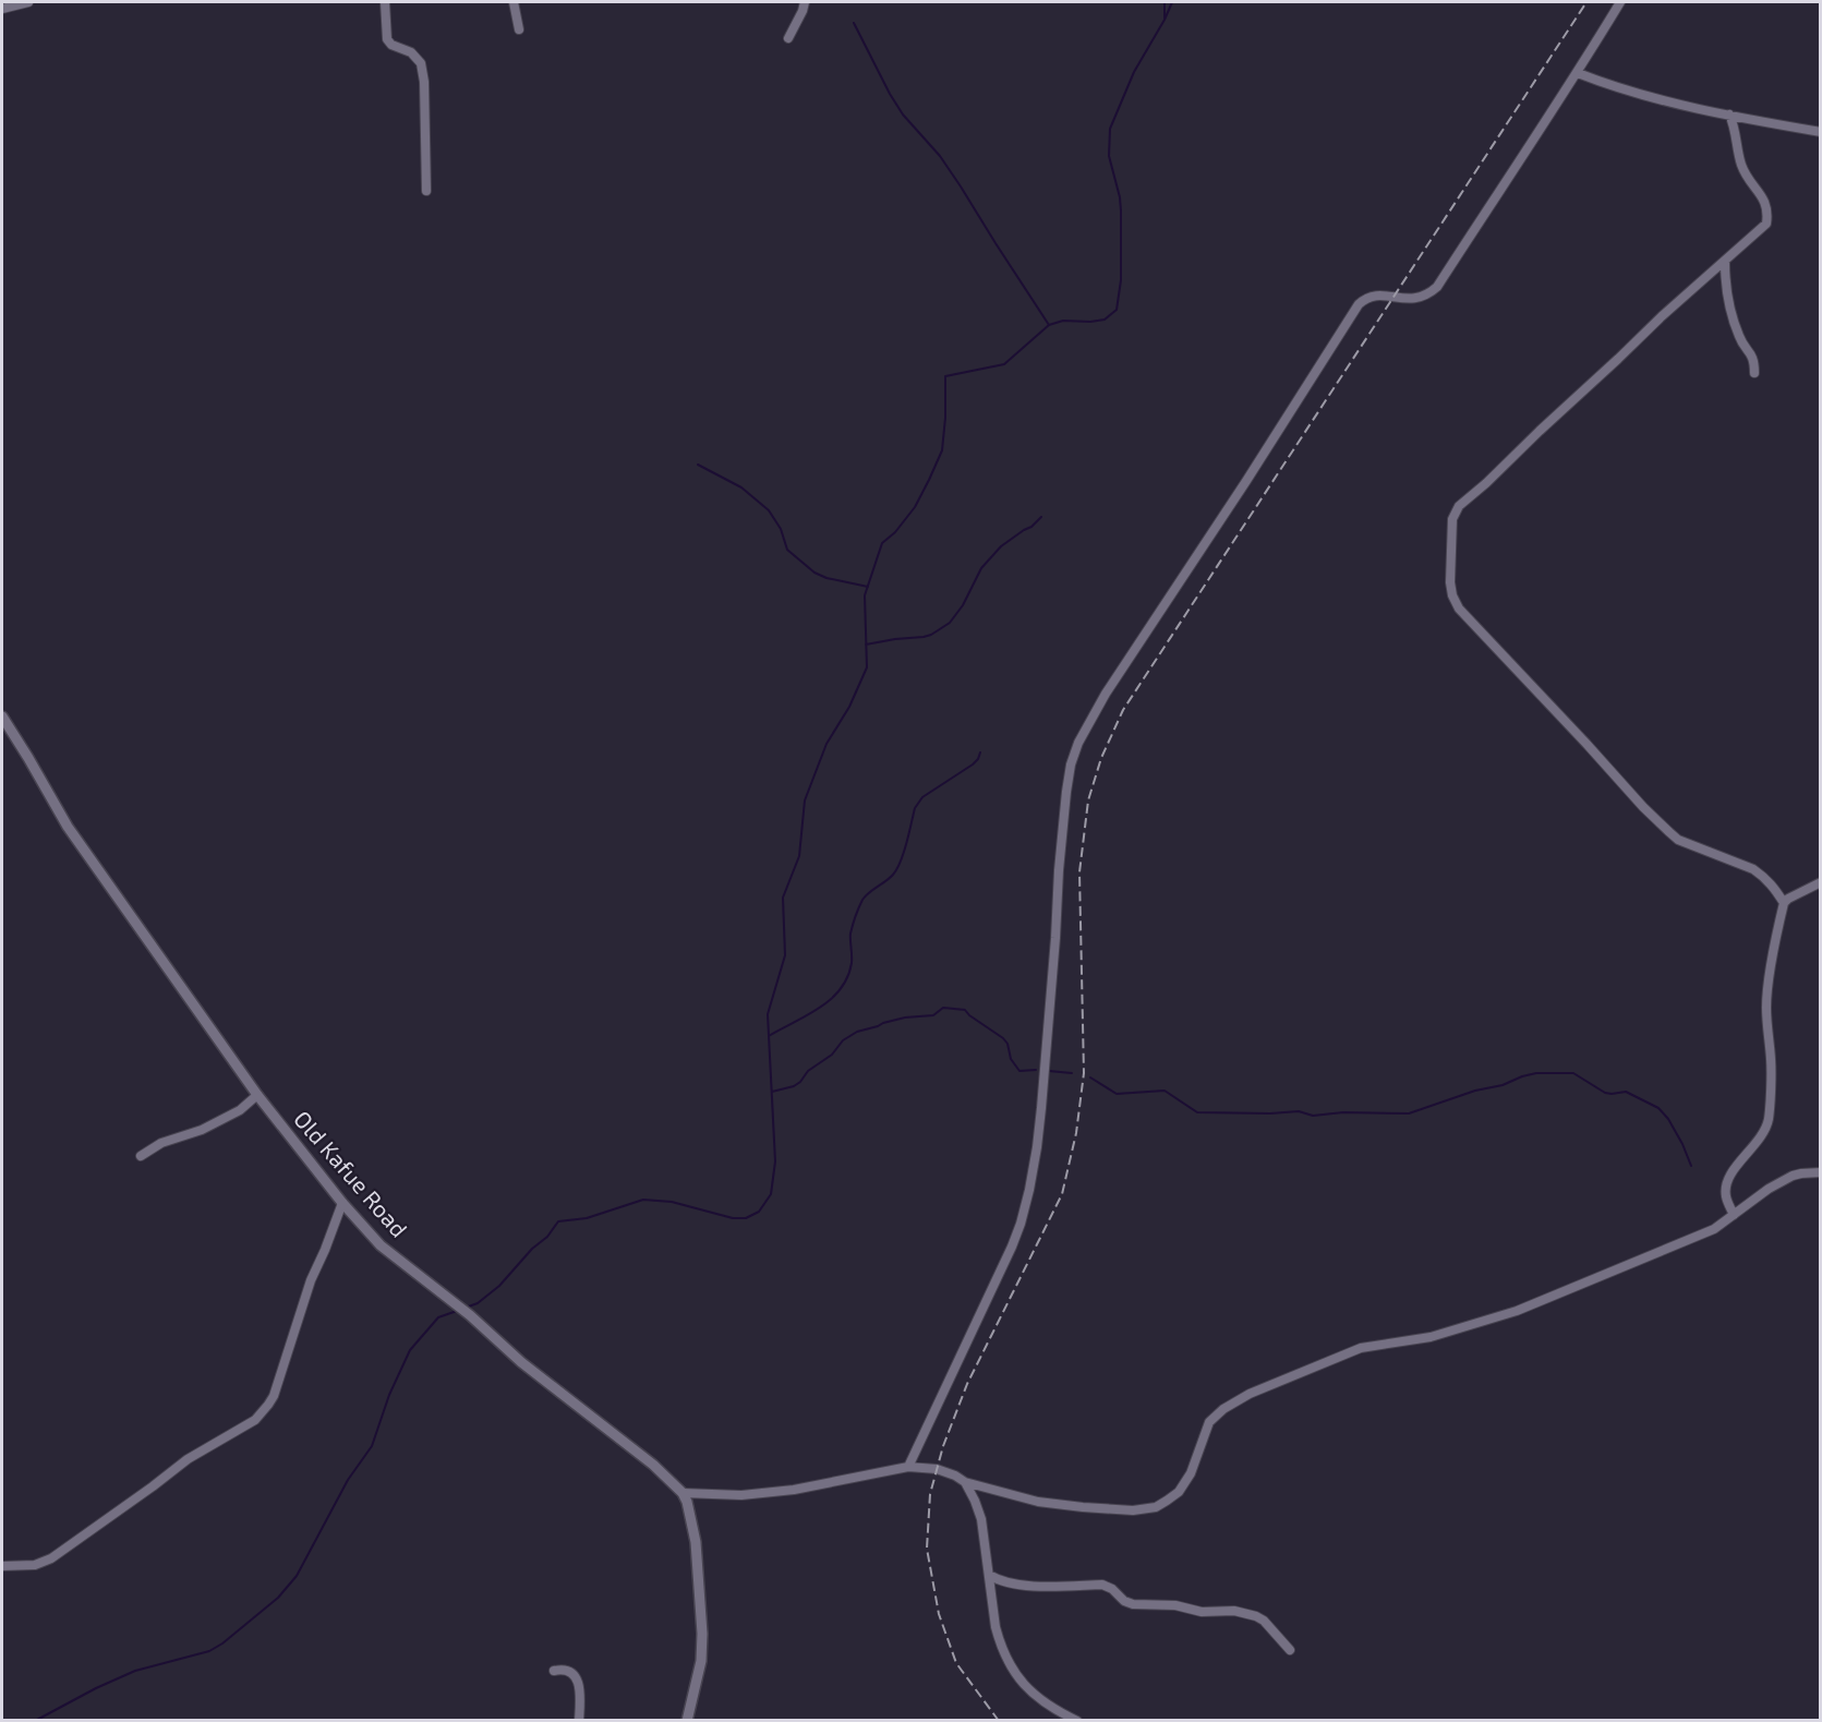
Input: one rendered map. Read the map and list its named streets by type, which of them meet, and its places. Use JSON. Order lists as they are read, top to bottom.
{
  "streets": {
    "street": ["Old Kafue Road"]
  }
}
